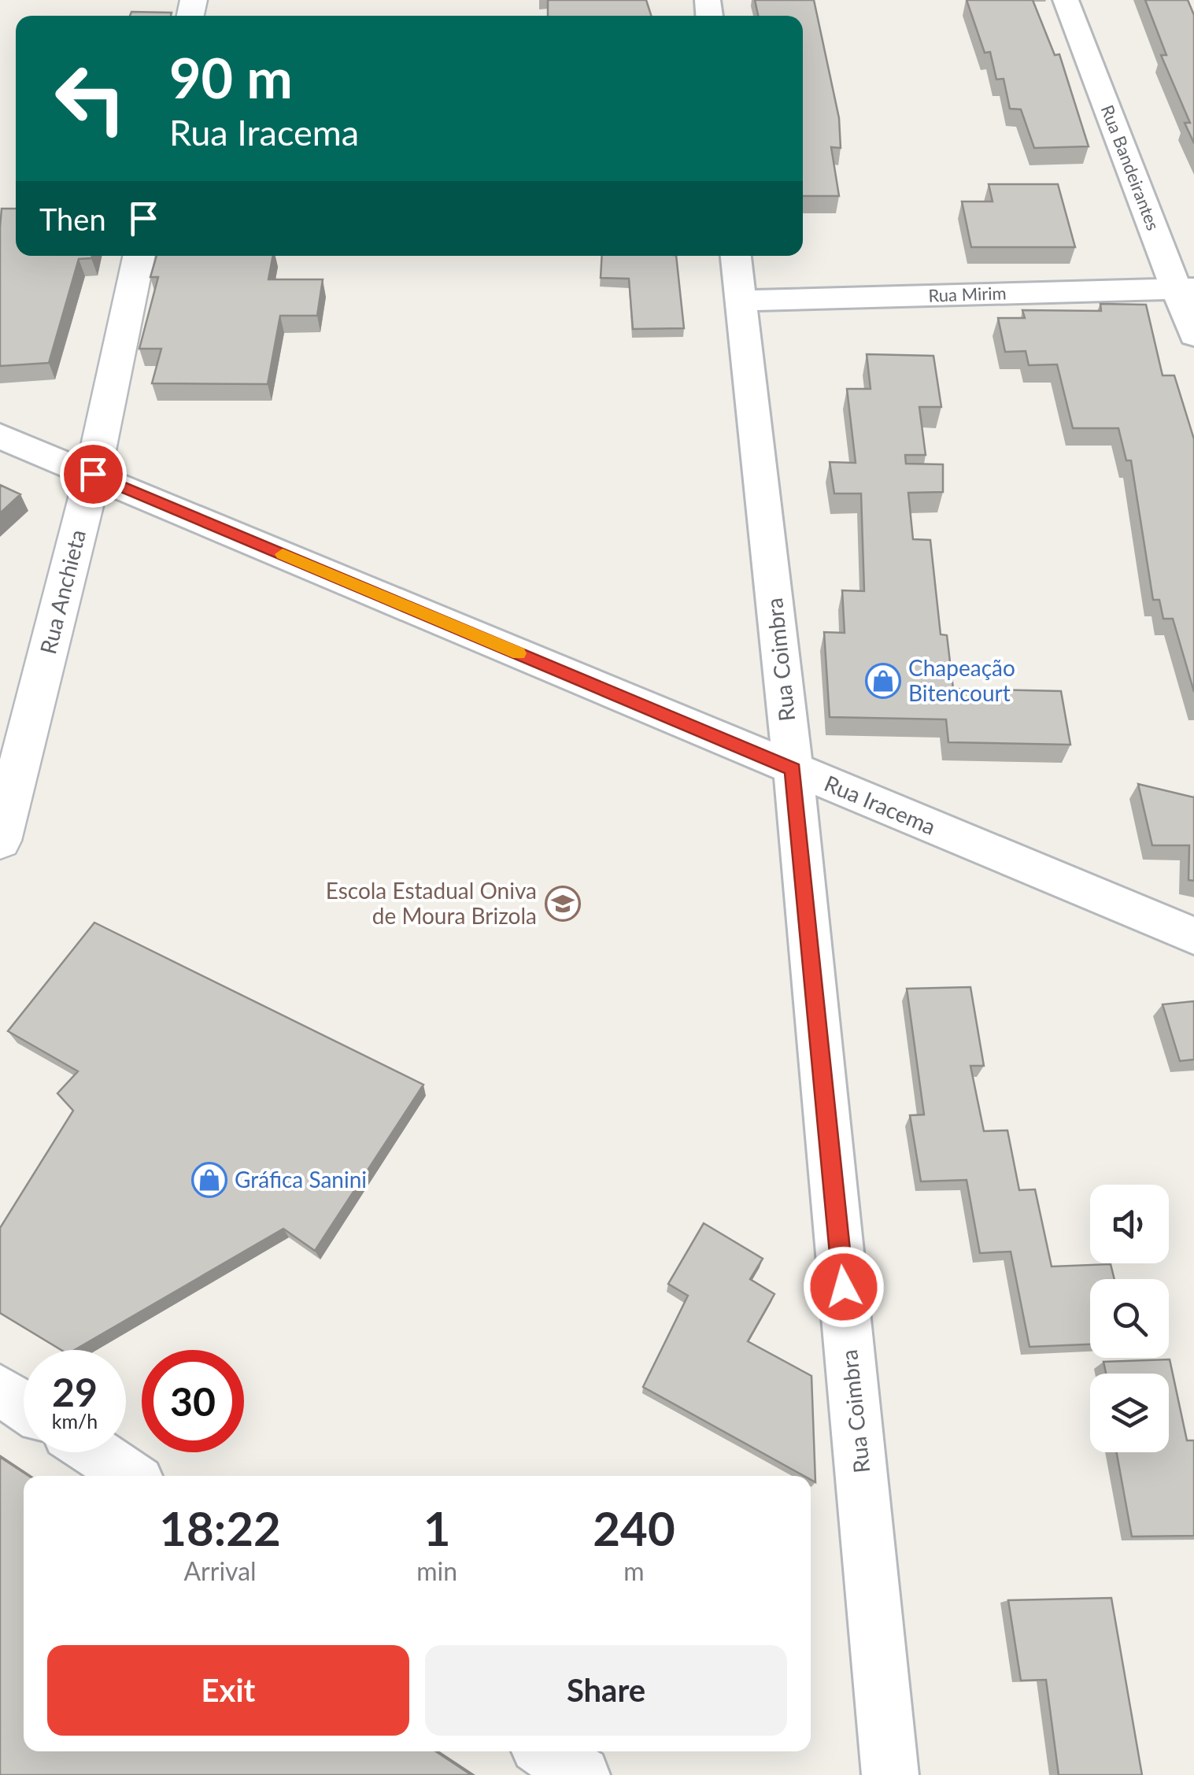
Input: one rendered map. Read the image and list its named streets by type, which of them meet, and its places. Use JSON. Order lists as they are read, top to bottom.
{
  "streets": {
    "main road": ["Rua Anchieta"],
    "street": [
      "Rua Bandeirantes",
      "Rua Mirim",
      "Rua Coimbra",
      "Rua Iracema"
    ]
  },
  "crossings": [
    ["Rua Bandeirantes", "Rua Mirim"],
    ["Rua Mirim", "Rua Coimbra"],
    ["Rua Anchieta", "Rua Iracema"],
    ["Rua Coimbra", "Rua Iracema"]
  ],
  "places": {
    "shop": ["Chapeação Bitencourt", "Gráfica Sanini"],
    "school or university": ["Escola Estadual Oniva de Moura Brizola"]
  },
  "page": {
    "turn": ["90 m", "Rua Iracema"],
    "then": "Then",
    "speed": "29 km/h",
    "limit": "30",
    "eta": [
      "18:22",
      "Arrival",
      "1",
      "min",
      "240",
      "m"
    ],
    "buttons": ["Exit", "Share"]
  }
}
